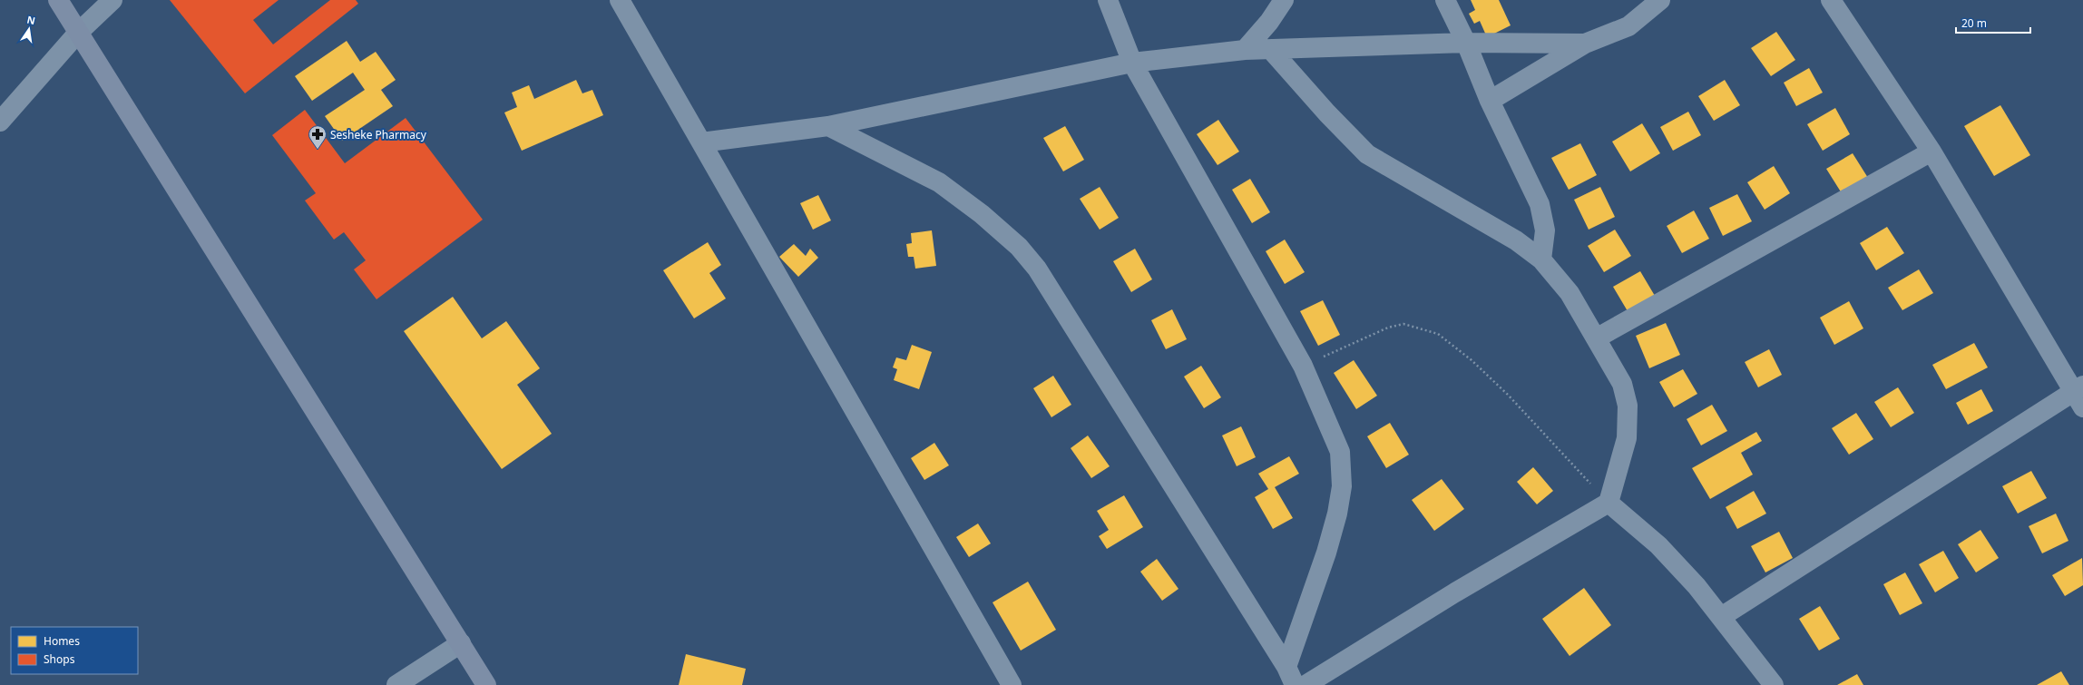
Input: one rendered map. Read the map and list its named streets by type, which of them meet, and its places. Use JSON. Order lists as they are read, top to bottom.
{
  "places": {
    "pharmacy": ["Sesheke Pharmacy"]
  },
  "legend": ["Homes", "Shops"],
  "scale_bar": "20 m",
  "north": "top"
}
